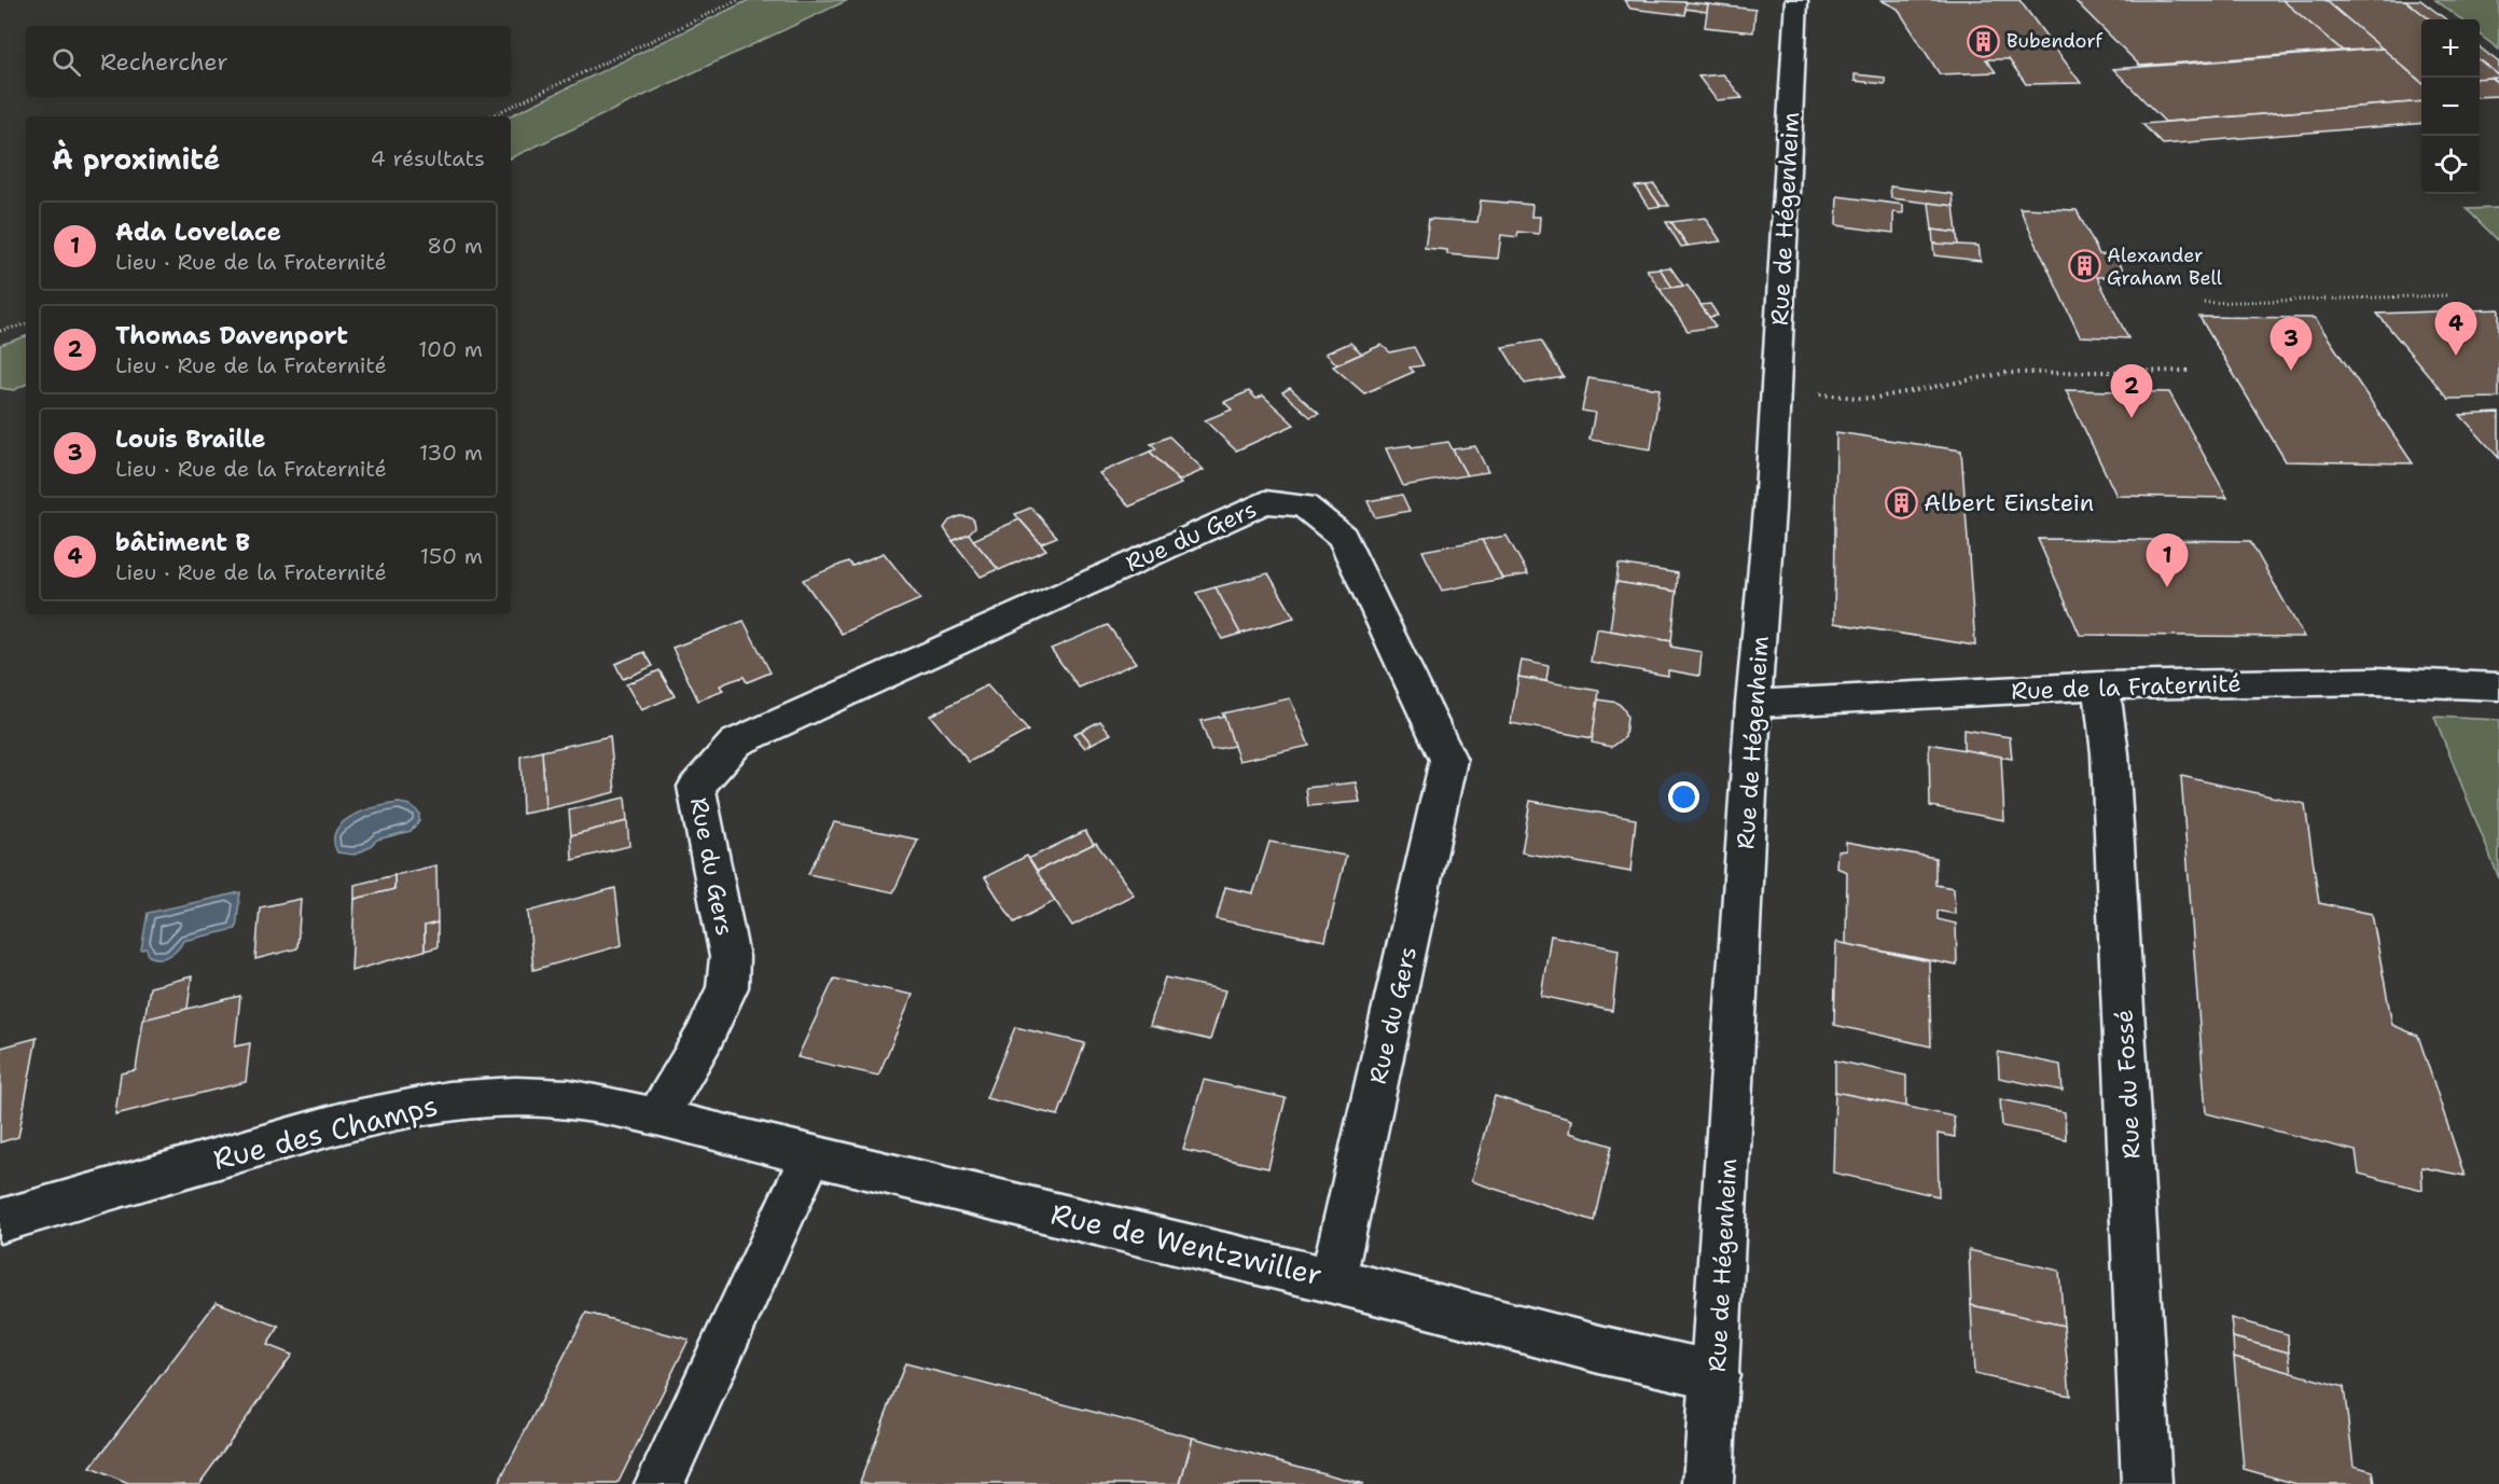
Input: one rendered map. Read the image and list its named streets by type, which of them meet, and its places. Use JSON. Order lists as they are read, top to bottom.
{
  "streets": {
    "street": [
      "Rue de Hégenheim",
      "Rue du Gers",
      "Rue de la Fraternité",
      "Rue du Fossé",
      "Rue des Champs",
      "Rue de Wentzwiller"
    ]
  },
  "crossings": [
    ["Rue de Hégenheim", "Rue de la Fraternité"],
    ["Rue de Hégenheim", "Rue de Wentzwiller"],
    ["Rue du Gers", "Rue des Champs"],
    ["Rue du Gers", "Rue de Wentzwiller"],
    ["Rue de la Fraternité", "Rue du Fossé"],
    ["Rue des Champs", "Rue de Wentzwiller"]
  ],
  "places": {
    "building": ["Bubendorf", "Alexander Graham Bell", "Albert Einstein"]
  },
  "page": {
    "map_buttons": ["+", "−"],
    "search": "Rechercher",
    "heading": ["À proximité", "4 résultats"],
    "list": [
      {
        "mark": "1",
        "name": "Ada Lovelace",
        "note": "Lieu · Rue de la Fraternité",
        "value": "80 m"
      },
      {
        "mark": "2",
        "name": "Thomas Davenport",
        "note": "Lieu · Rue de la Fraternité",
        "value": "100 m"
      },
      {
        "mark": "3",
        "name": "Louis Braille",
        "note": "Lieu · Rue de la Fraternité",
        "value": "130 m"
      },
      {
        "mark": "4",
        "name": "bâtiment B",
        "note": "Lieu · Rue de la Fraternité",
        "value": "150 m"
      }
    ],
    "pins": [
      "4",
      "3",
      "2",
      "1"
    ]
  }
}
